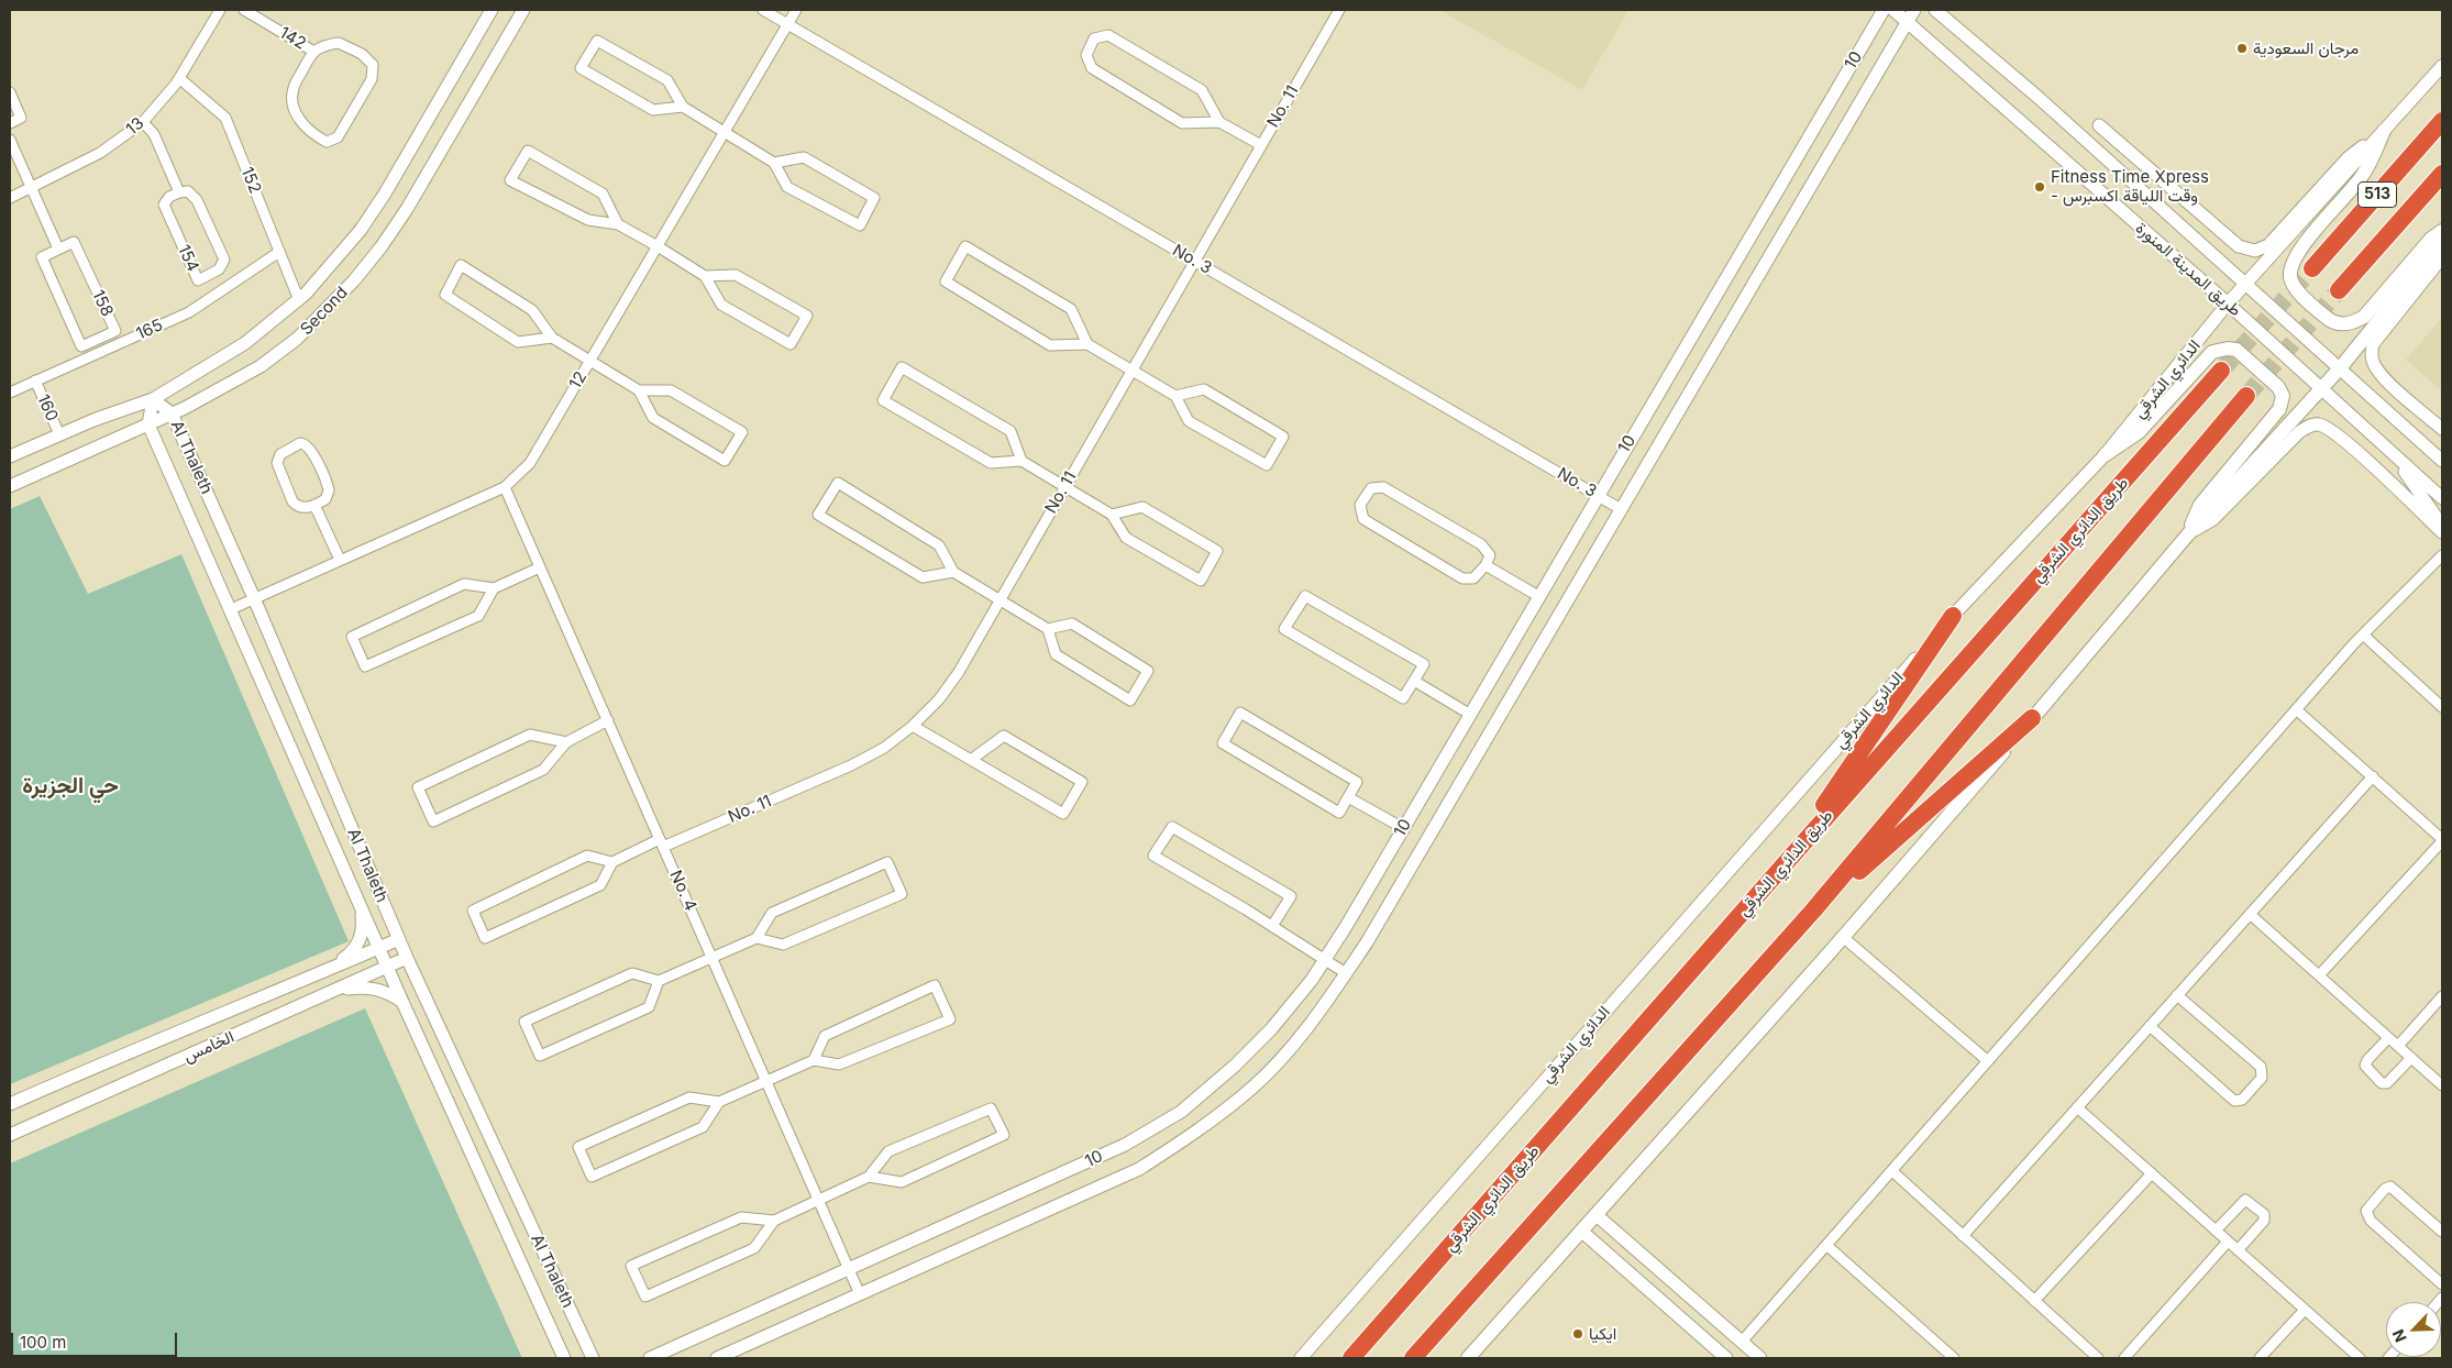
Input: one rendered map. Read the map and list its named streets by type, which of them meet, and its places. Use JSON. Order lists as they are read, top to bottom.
{
  "streets": {
    "highway": ["513", "طريق الدائري الشرقي"],
    "street": [
      "142",
      "10",
      "No. 11",
      "13",
      "152",
      "154",
      "No. 3",
      "طريق المدينة المنورة",
      "158",
      "Second",
      "165",
      "الدائري الشرقي",
      "12",
      "160",
      "Al Thaleth",
      "No. 4",
      "الخامس"
    ]
  },
  "crossings": [
    ["10", "No. 3"],
    ["10", "طريق المدينة المنورة"],
    ["10", "No. 4"],
    ["No. 11", "No. 3"],
    ["No. 11", "No. 4"],
    ["13", "152"],
    ["152", "Second"],
    ["152", "165"],
    ["No. 3", "12"],
    ["طريق المدينة المنورة", "الدائري الشرقي"],
    ["Second", "160"],
    ["Second", "Al Thaleth"],
    ["165", "160"],
    ["12", "Al Thaleth"],
    ["12", "No. 4"],
    ["Al Thaleth", "الخامس"]
  ],
  "districts": ["حي الجزيرة"],
  "places": ["مرجان السعودية", "Fitness Time Xpress - وقت اللياقة اكسبرس", "ايكيا"],
  "scale_bar": "100 m",
  "north": "bottom left"
}
